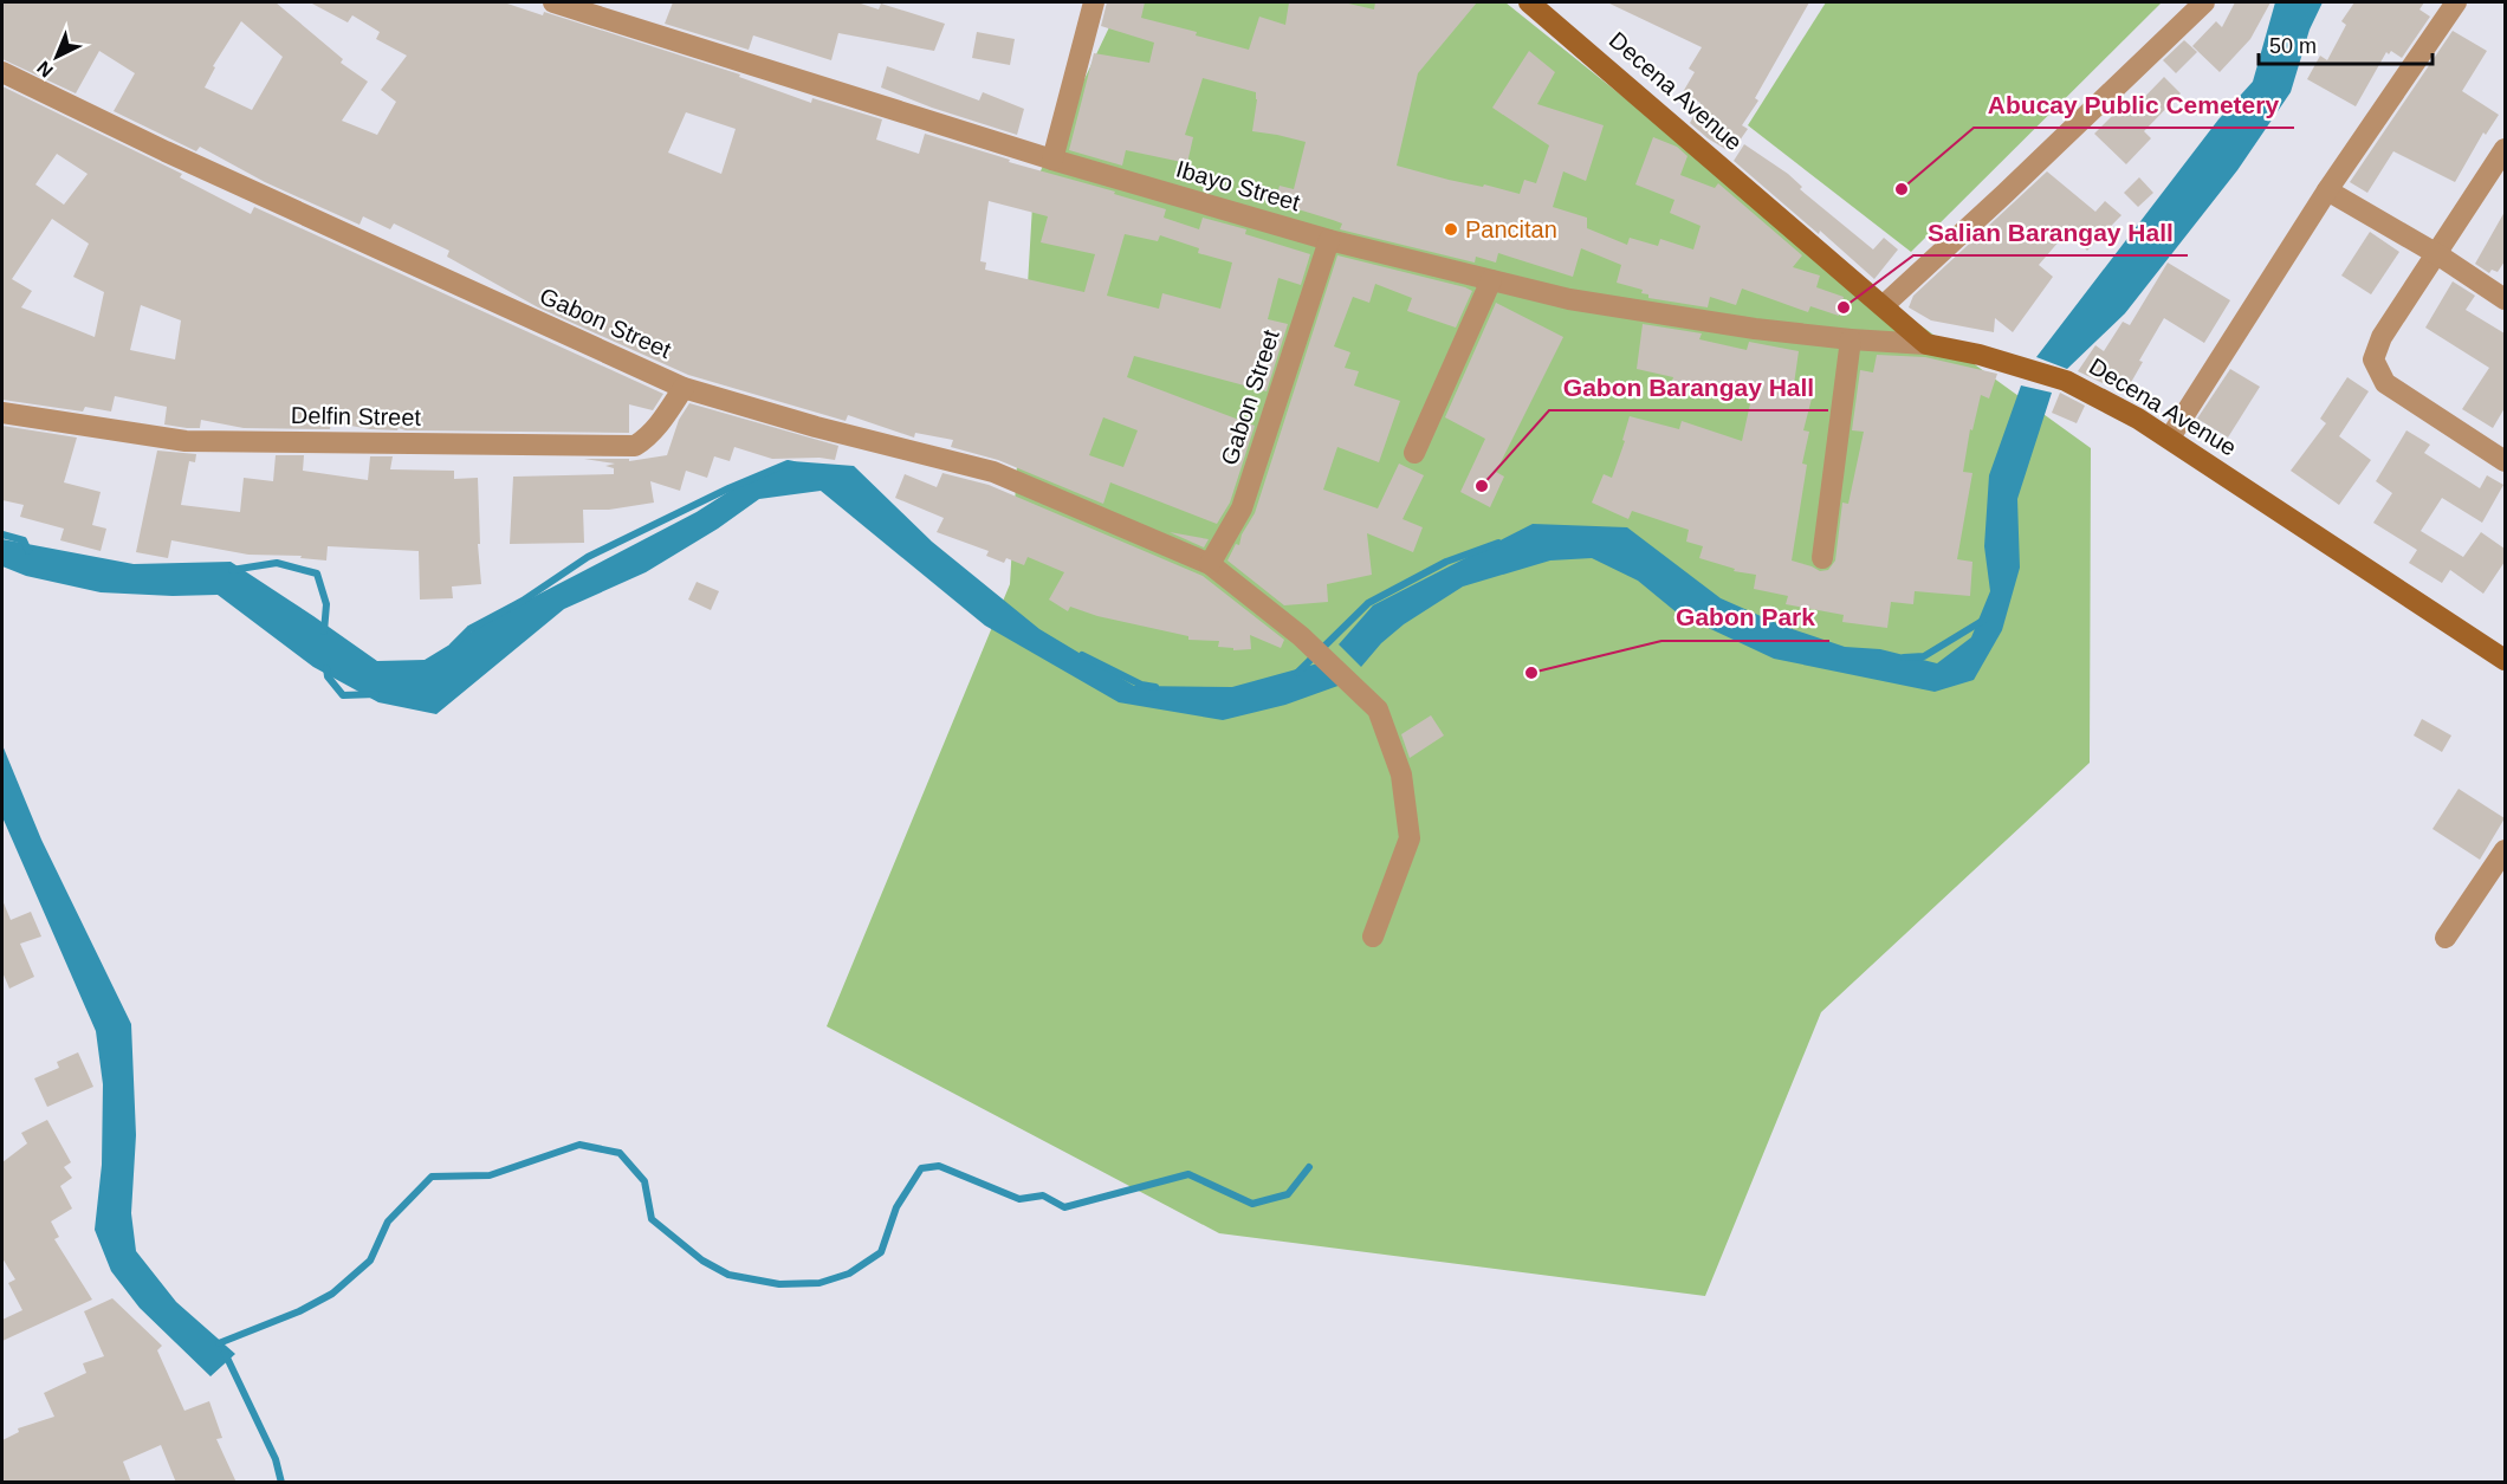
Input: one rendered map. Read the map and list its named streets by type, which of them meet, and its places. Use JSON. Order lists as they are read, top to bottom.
{
  "streets": {
    "main road": ["Decena Avenue"],
    "street": ["Ibayo Street", "Gabon Street", "Delfin Street"]
  },
  "crossings": [
    ["Decena Avenue", "Ibayo Street"],
    ["Ibayo Street", "Gabon Street"],
    ["Gabon Street", "Delfin Street"]
  ],
  "places": [
    "Abucay Public Cemetery",
    "Pancitan",
    "Salian Barangay Hall",
    "Gabon Barangay Hall",
    "Gabon Park"
  ],
  "scale_bar": "50 m",
  "north": "bottom left"
}
